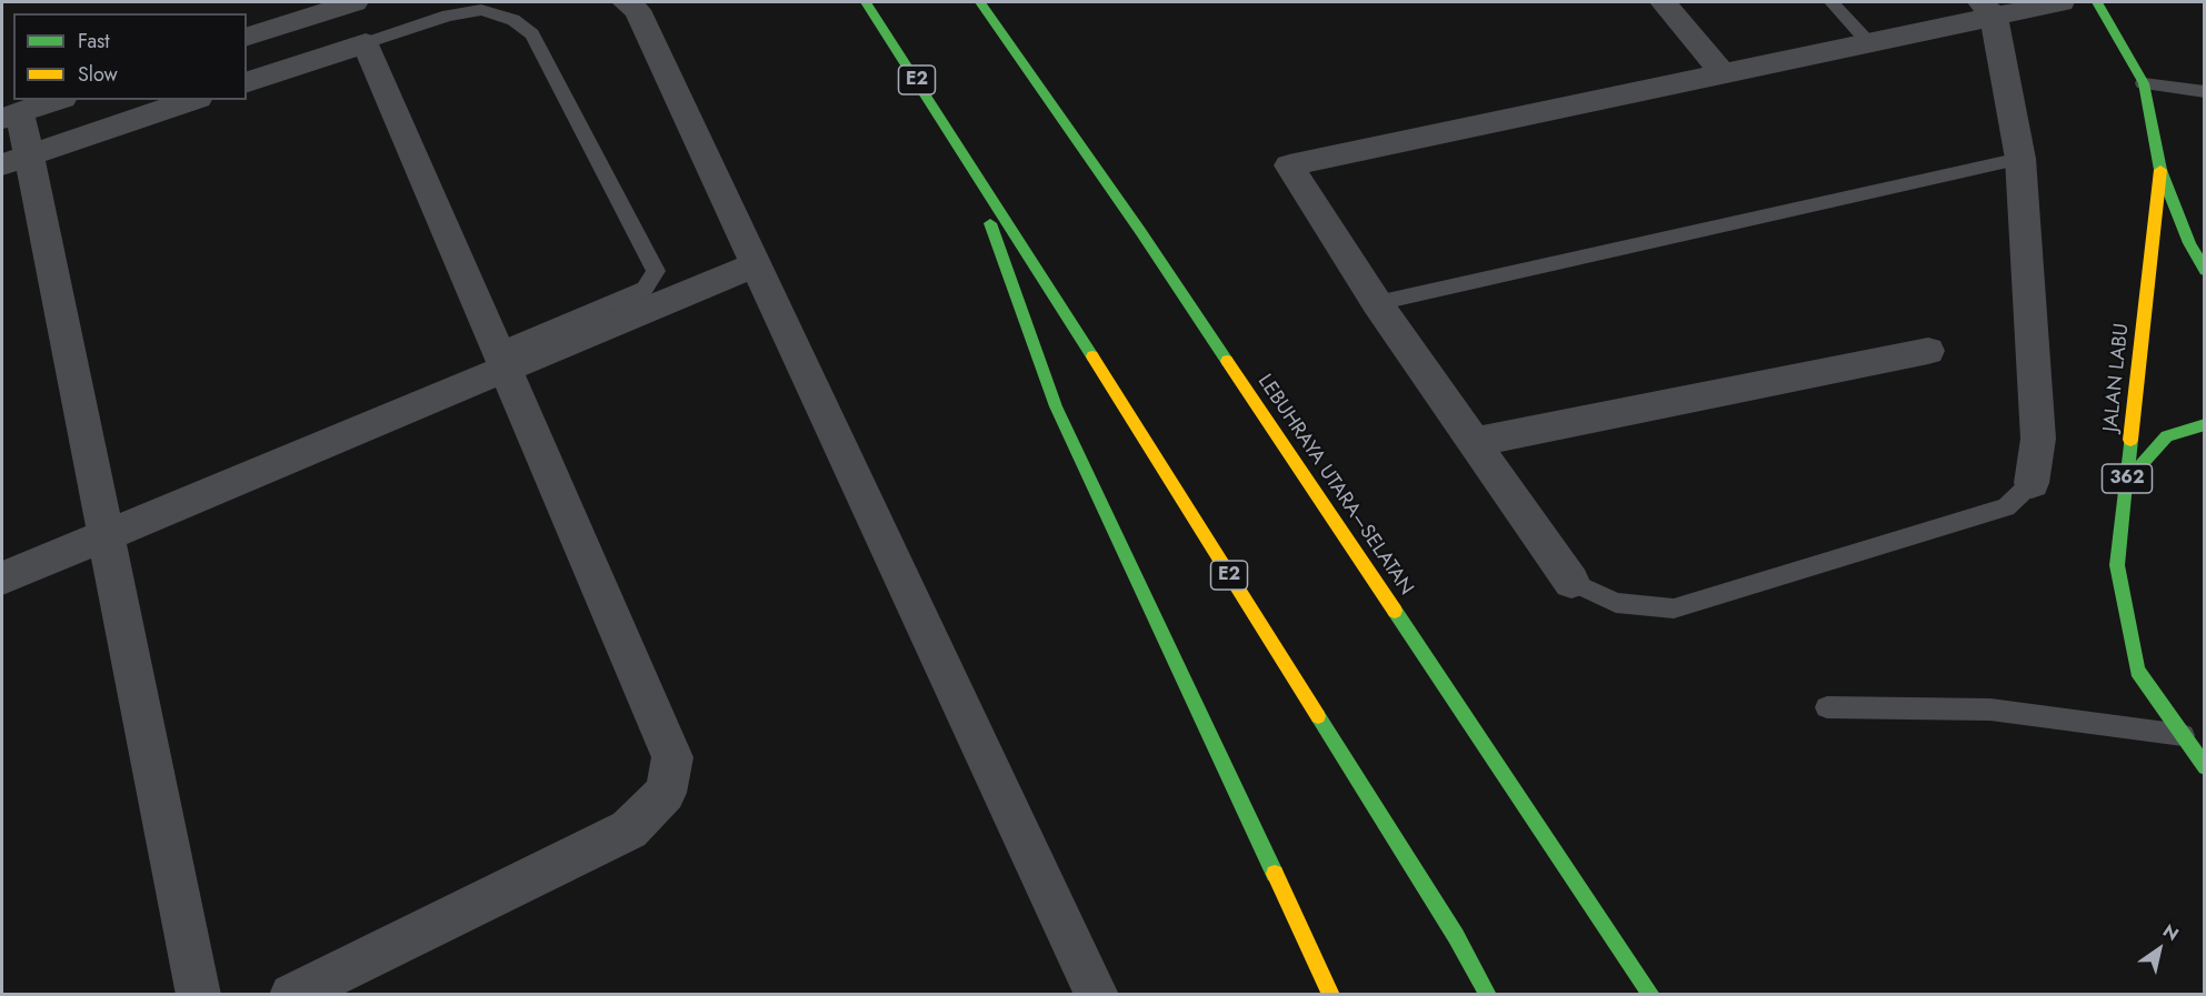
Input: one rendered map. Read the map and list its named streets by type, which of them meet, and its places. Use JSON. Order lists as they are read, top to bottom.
{
  "streets": {
    "main road": [
      "E2",
      "JALAN LABU",
      "362",
      "LEBUHRAYA UTARA–SELATAN"
    ]
  },
  "legend": ["Fast", "Slow"],
  "north": "top right"
}
